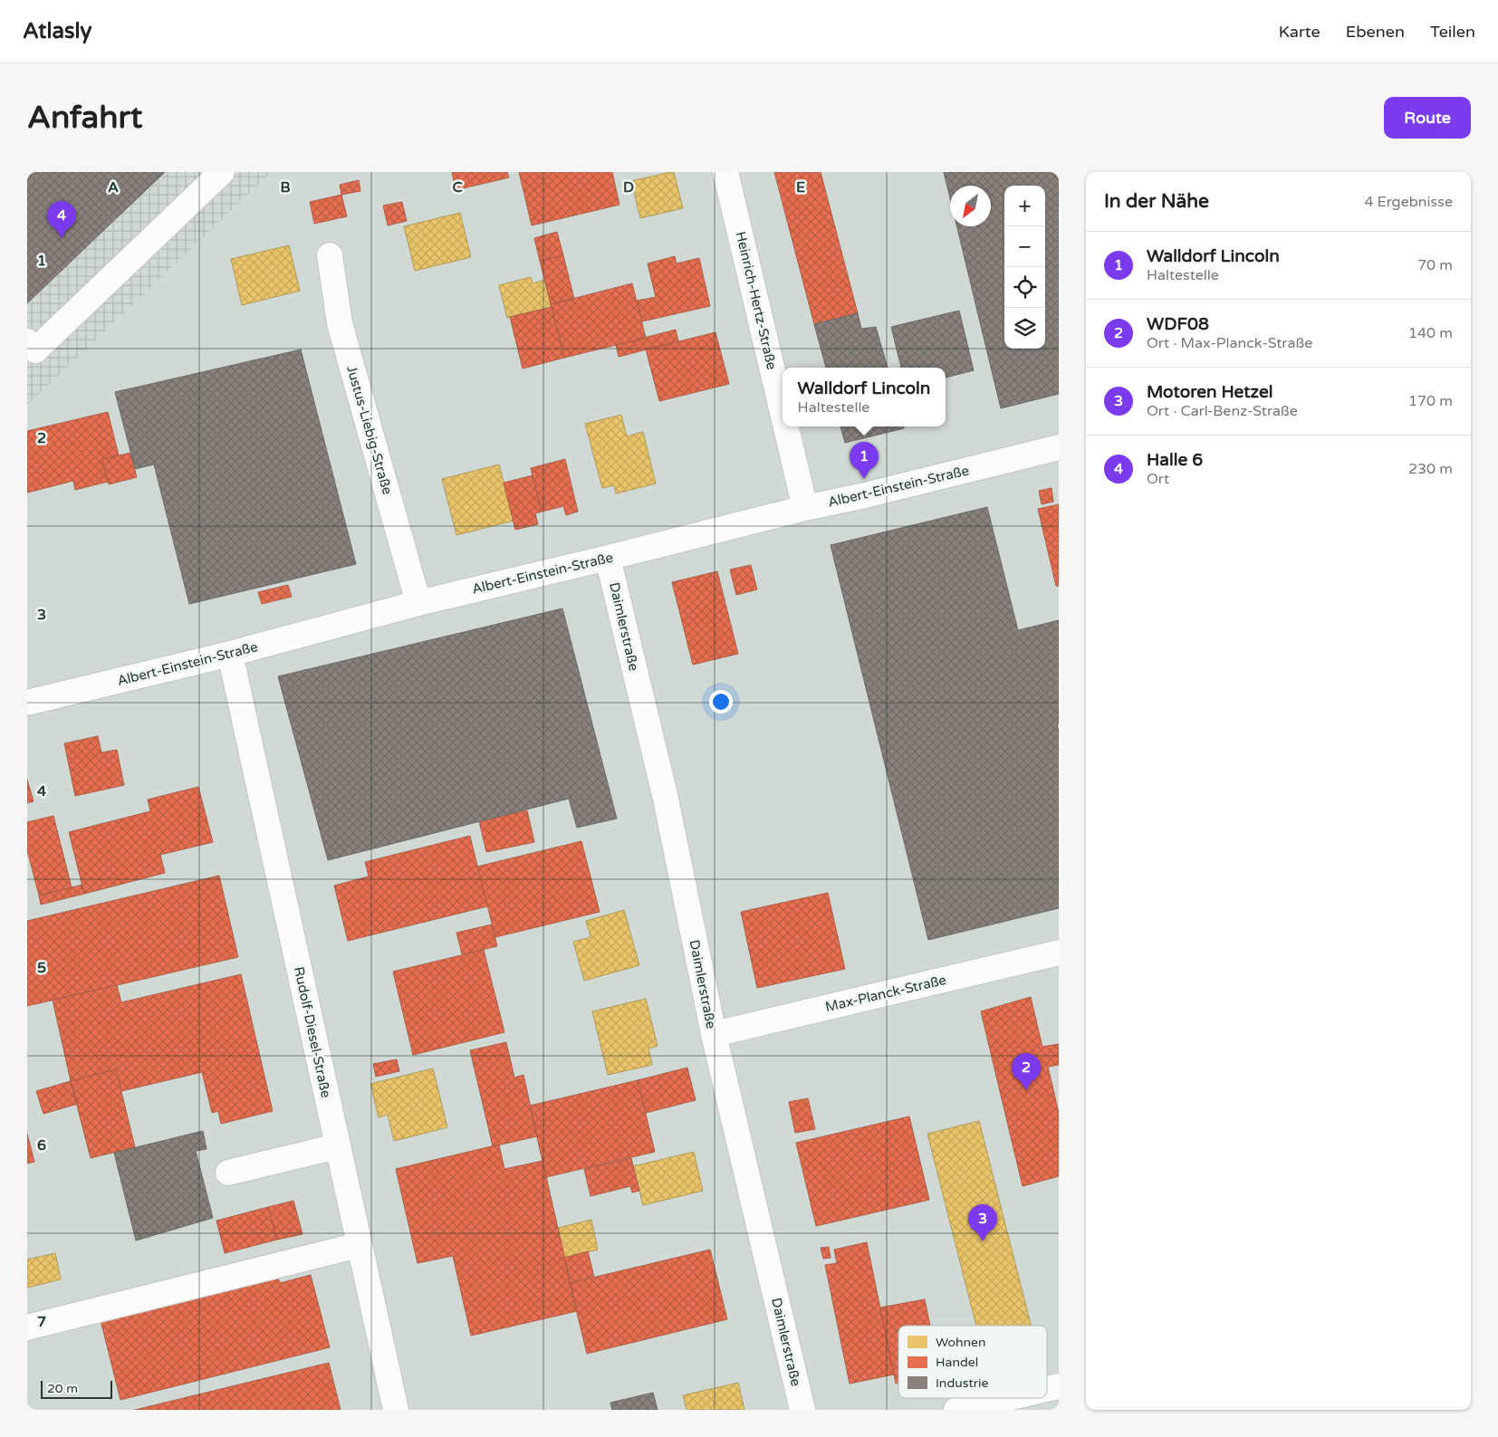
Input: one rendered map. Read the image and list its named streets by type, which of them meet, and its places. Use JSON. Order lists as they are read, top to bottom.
{
  "streets": {
    "street": [
      "Heinrich-Hertz-Straße",
      "Justus-Liebig-Straße",
      "Albert-Einstein-Straße",
      "Daimlerstraße",
      "Max-Planck-Straße",
      "Rudolf-Diesel-Straße"
    ]
  },
  "crossings": [
    ["Heinrich-Hertz-Straße", "Albert-Einstein-Straße"],
    ["Justus-Liebig-Straße", "Albert-Einstein-Straße"],
    ["Albert-Einstein-Straße", "Daimlerstraße"],
    ["Albert-Einstein-Straße", "Rudolf-Diesel-Straße"],
    ["Daimlerstraße", "Max-Planck-Straße"]
  ],
  "legend": ["Wohnen", "Handel", "Industrie"],
  "scale_bar": "20 m",
  "north": "bottom left",
  "page": {
    "header": "Atlasly",
    "nav": ["Karte", "Ebenen", "Teilen"],
    "buttons": "Route",
    "title": "Anfahrt",
    "heading": ["In der Nähe", "4 Ergebnisse"],
    "map_buttons": ["+", "−"],
    "pins": [
      "4",
      "1",
      "2",
      "3"
    ],
    "list": [
      {
        "mark": "1",
        "name": "Walldorf Lincoln",
        "note": "Haltestelle",
        "value": "70 m"
      },
      {
        "mark": "2",
        "name": "WDF08",
        "note": "Ort · Max-Planck-Straße",
        "value": "140 m"
      },
      {
        "mark": "3",
        "name": "Motoren Hetzel",
        "note": "Ort · Carl-Benz-Straße",
        "value": "170 m"
      },
      {
        "mark": "4",
        "name": "Halle 6",
        "note": "Ort",
        "value": "230 m"
      }
    ],
    "popup": ["Walldorf Lincoln", "Haltestelle"],
    "scale": "20 m"
  },
  "grid": {
    "columns": [
      "A",
      "B",
      "C",
      "D",
      "E"
    ],
    "rows": [
      "1",
      "2",
      "3",
      "4",
      "5",
      "6",
      "7"
    ]
  }
}
